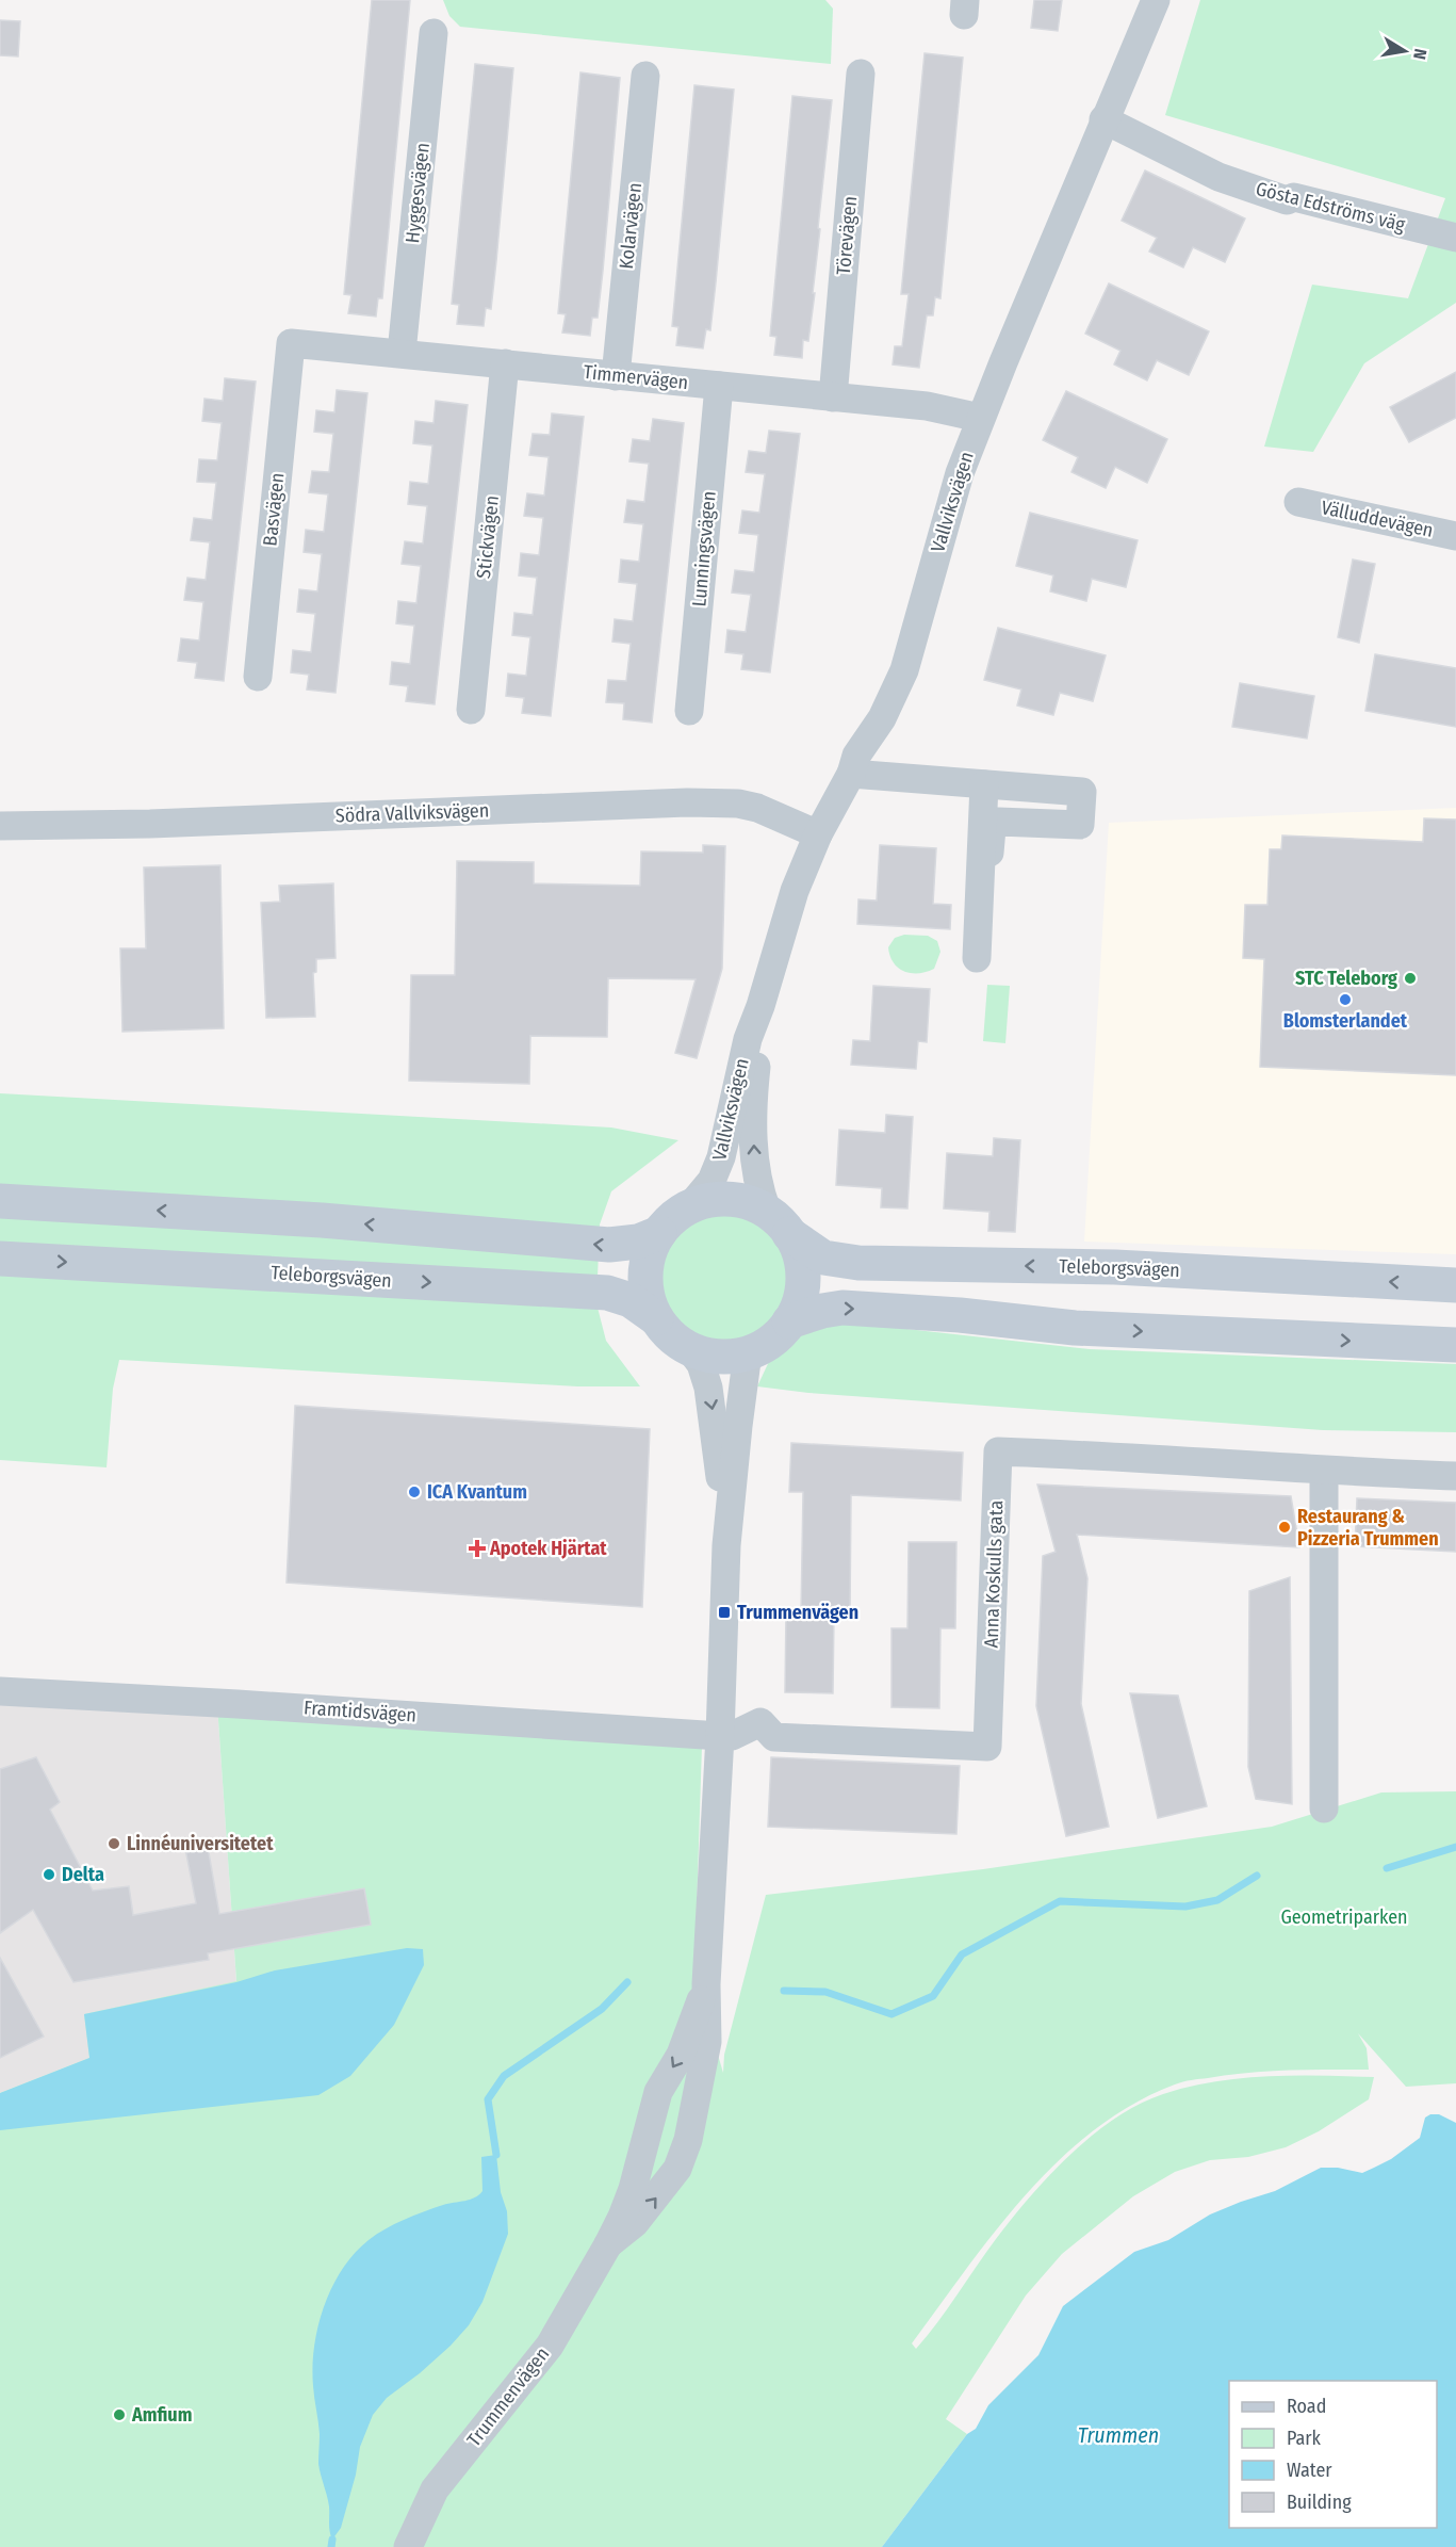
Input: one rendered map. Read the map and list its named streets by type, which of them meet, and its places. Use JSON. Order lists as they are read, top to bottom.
{
  "streets": {
    "main road": ["Teleborgsvägen"],
    "street": [
      "Hyggesvägen",
      "Gösta Edströms väg",
      "Kolarvägen",
      "Törevägen",
      "Timmervägen",
      "Vallviksvägen",
      "Basvägen",
      "Välluddevägen",
      "Stickvägen",
      "Lunningsvägen",
      "Södra Vallviksvägen",
      "Anna Koskulls gata",
      "Framtidsvägen",
      "Trummenvägen"
    ]
  },
  "crossings": [
    ["Hyggesvägen", "Timmervägen"],
    ["Gösta Edströms väg", "Vallviksvägen"],
    ["Kolarvägen", "Timmervägen"],
    ["Törevägen", "Timmervägen"],
    ["Timmervägen", "Vallviksvägen"],
    ["Timmervägen", "Basvägen"],
    ["Timmervägen", "Stickvägen"],
    ["Timmervägen", "Lunningsvägen"],
    ["Vallviksvägen", "Södra Vallviksvägen"],
    ["Vallviksvägen", "Teleborgsvägen"],
    ["Vallviksvägen", "Trummenvägen"],
    ["Teleborgsvägen", "Trummenvägen"],
    ["Anna Koskulls gata", "Framtidsvägen"],
    ["Anna Koskulls gata", "Trummenvägen"],
    ["Framtidsvägen", "Trummenvägen"]
  ],
  "water": ["Trummen"],
  "parks": ["Geometriparken"],
  "places": {
    "other": [
      "STC Teleborg",
      "Blomsterlandet",
      "ICA Kvantum",
      "Restaurang & Pizzeria Trummen",
      "Linnéuniversitetet",
      "Delta",
      "Amfium"
    ],
    "health": ["Apotek Hjärtat"],
    "transit": ["Trummenvägen"]
  },
  "legend": [
    "Road",
    "Park",
    "Water",
    "Building"
  ],
  "north": "right"
}
